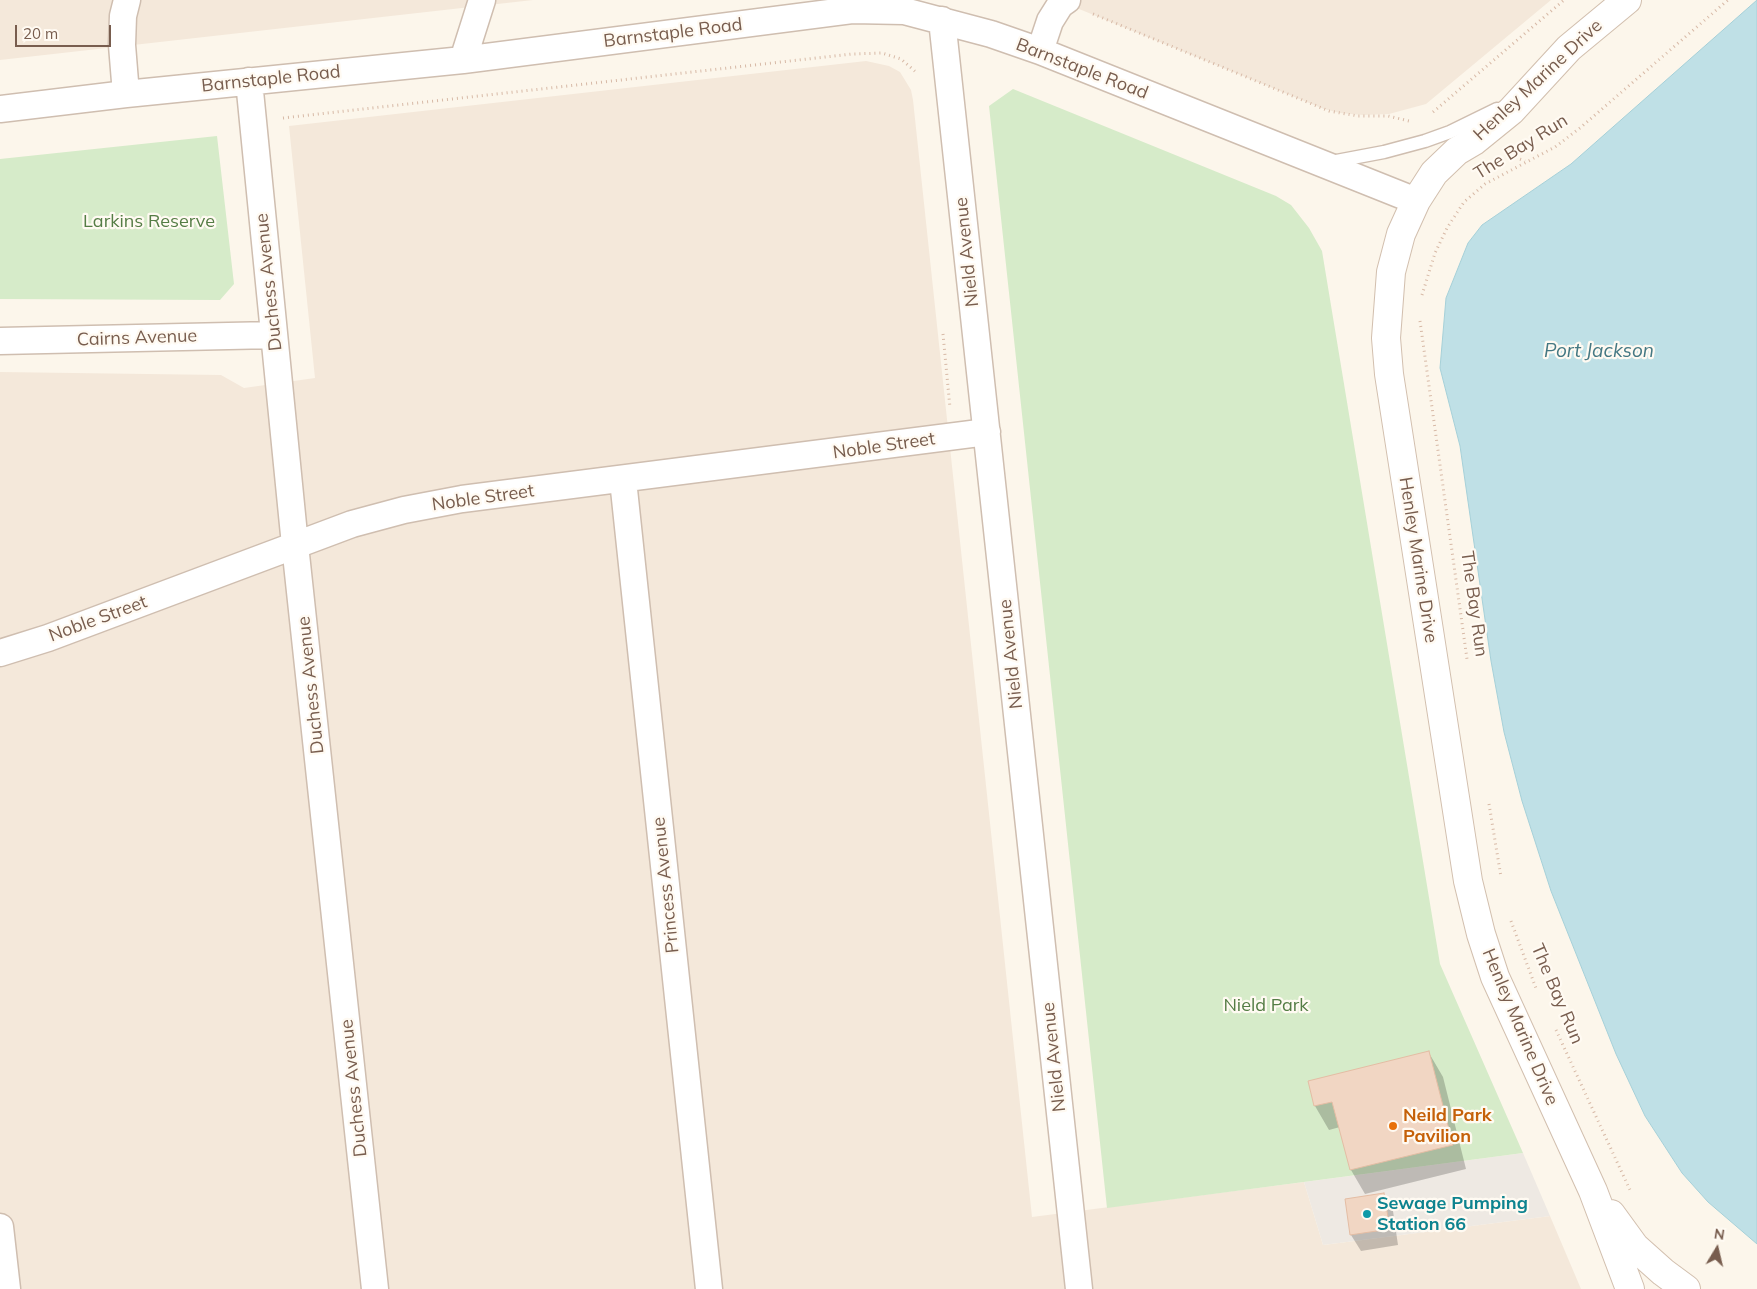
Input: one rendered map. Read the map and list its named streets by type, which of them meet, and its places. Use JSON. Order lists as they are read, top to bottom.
{
  "streets": {
    "main road": ["Henley Marine Drive"],
    "street": [
      "Barnstaple Road",
      "Nield Avenue",
      "Duchess Avenue",
      "Cairns Avenue",
      "Noble Street",
      "Princess Avenue"
    ],
    "path": ["The Bay Run"]
  },
  "crossings": [
    ["Barnstaple Road", "Henley Marine Drive"],
    ["Barnstaple Road", "Nield Avenue"],
    ["Barnstaple Road", "Duchess Avenue"],
    ["Nield Avenue", "Noble Street"],
    ["Duchess Avenue", "Cairns Avenue"],
    ["Duchess Avenue", "Noble Street"],
    ["Noble Street", "Princess Avenue"]
  ],
  "water": ["Port Jackson"],
  "parks": ["Larkins Reserve", "Nield Park"],
  "places": ["Neild Park Pavilion", "Sewage Pumping Station 66"],
  "scale_bar": "20 m",
  "north": "top"
}
